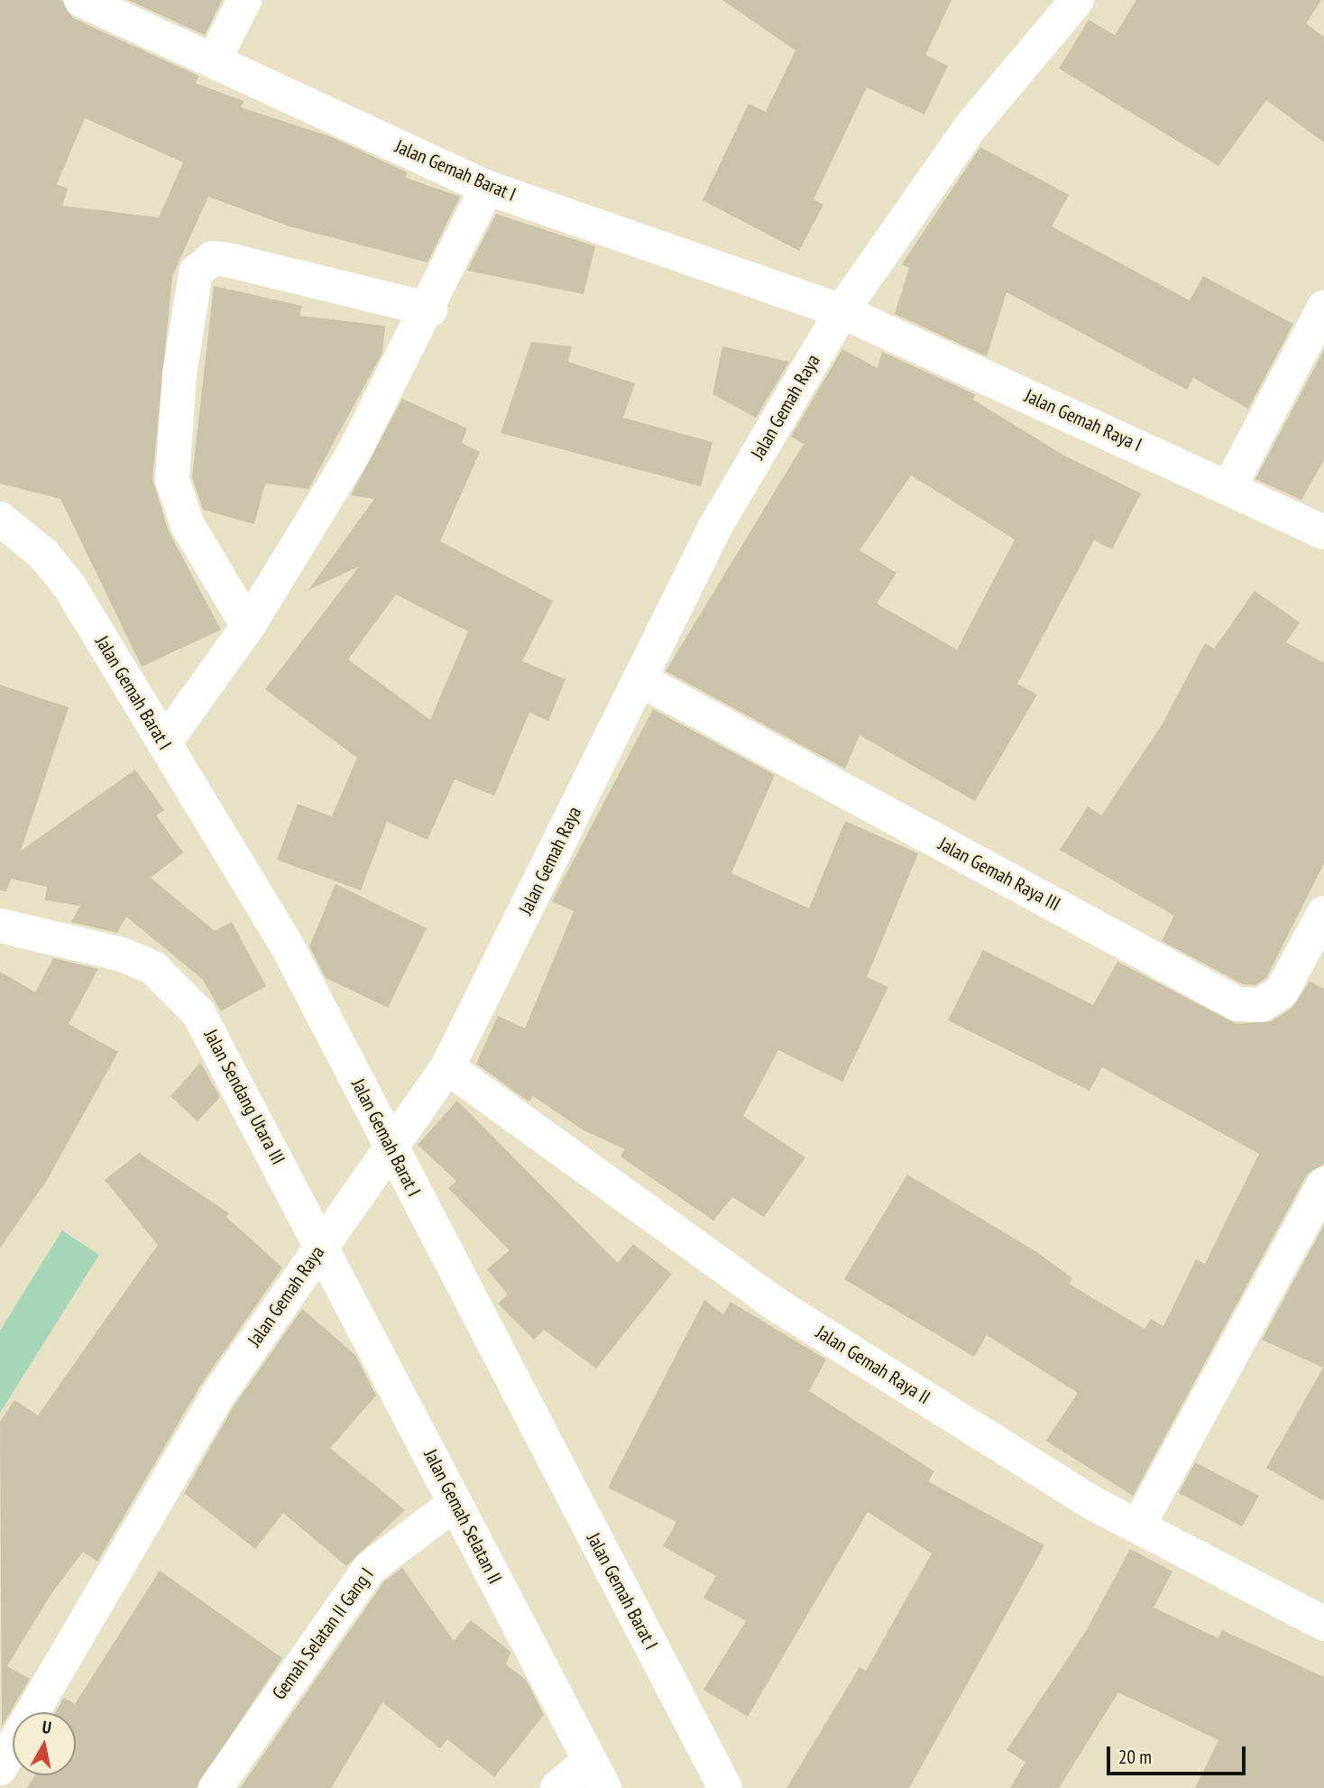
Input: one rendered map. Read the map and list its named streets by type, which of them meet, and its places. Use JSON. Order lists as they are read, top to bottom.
{
  "streets": {
    "street": [
      "Jalan Gemah Barat I",
      "Jalan Gemah Raya",
      "Jalan Gemah Raya I",
      "Jalan Gemah Raya III",
      "Jalan Sendang Utara III",
      "Jalan Gemah Raya II",
      "Jalan Gemah Selatan II",
      "Gemah Selatan II Gang I"
    ]
  },
  "crossings": [
    ["Jalan Gemah Barat I", "Jalan Gemah Raya"],
    ["Jalan Gemah Barat I", "Jalan Gemah Raya I"],
    ["Jalan Gemah Raya", "Jalan Gemah Raya I"],
    ["Jalan Gemah Raya", "Jalan Gemah Raya III"],
    ["Jalan Gemah Raya", "Jalan Sendang Utara III"],
    ["Jalan Gemah Raya", "Jalan Gemah Raya II"],
    ["Jalan Gemah Raya", "Jalan Gemah Selatan II"],
    ["Jalan Sendang Utara III", "Jalan Gemah Selatan II"],
    ["Jalan Gemah Selatan II", "Gemah Selatan II Gang I"]
  ],
  "scale_bar": "20 m",
  "north": "top"
}
